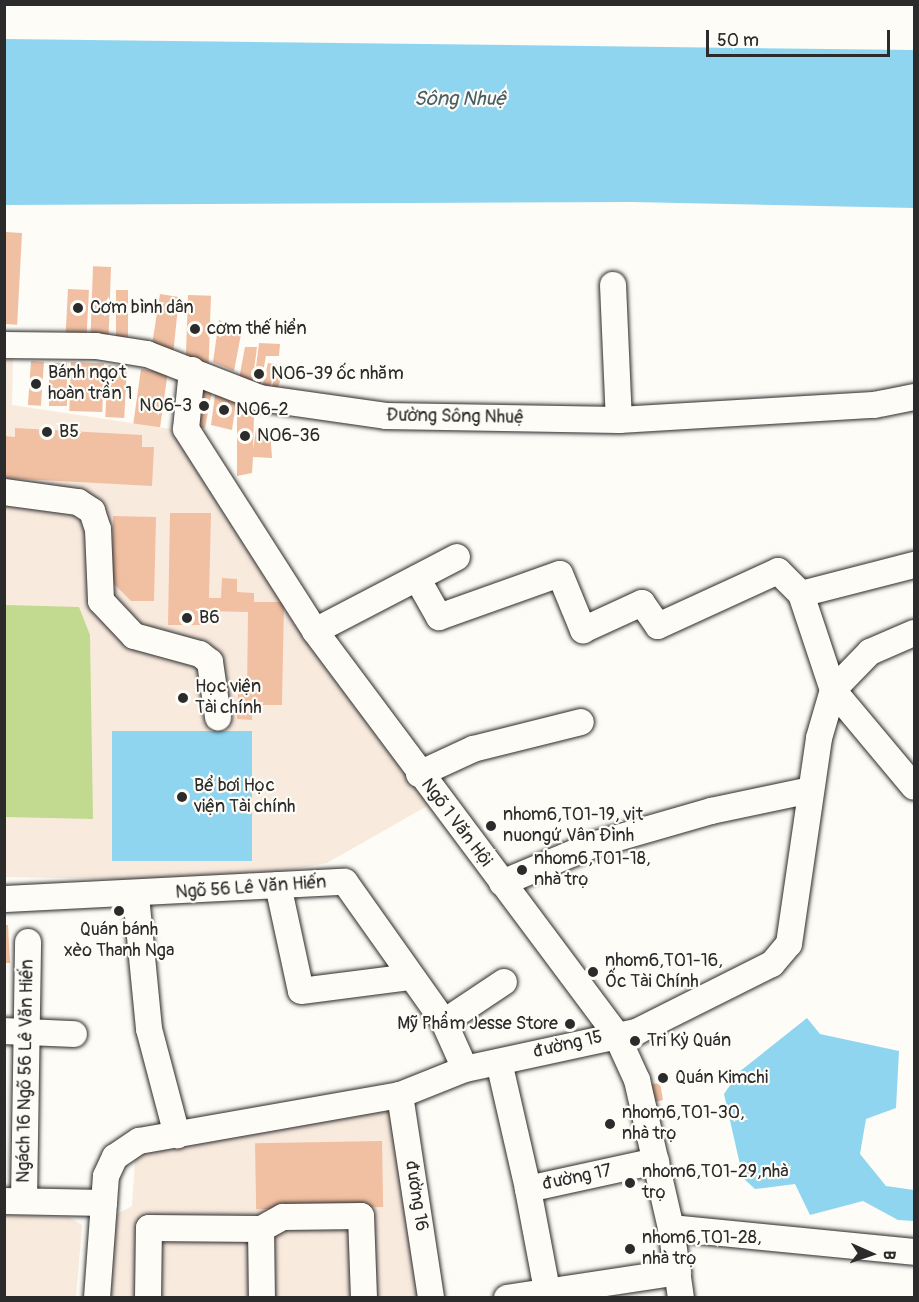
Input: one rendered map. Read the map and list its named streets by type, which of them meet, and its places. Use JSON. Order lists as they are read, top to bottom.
{
  "streets": {
    "street": [
      "Đường Sông Nhuệ",
      "Ngõ 1 Văn Hội",
      "Ngõ 56 Lê Văn Hiến",
      "đường 15",
      "Ngách 16 Ngõ 56 Lê Văn Hiến",
      "đường 17",
      "đường 16"
    ]
  },
  "crossings": [
    ["Đường Sông Nhuệ", "Ngõ 1 Văn Hội"],
    ["Ngõ 1 Văn Hội", "đường 15"],
    ["Ngõ 1 Văn Hội", "đường 17"],
    ["Ngõ 56 Lê Văn Hiến", "đường 15"],
    ["đường 15", "đường 16"]
  ],
  "water": ["Sông Nhuệ"],
  "places": [
    "Cơm bình dân",
    "cơm thế hiển",
    "N06-39 ốc nhăm",
    "Bánh ngọt hoàn trần 1",
    "N06-3",
    "N06-2",
    "B5",
    "N06-36",
    "B6",
    "Học viện Tài chính",
    "Bể bơi Học viện Tài chính",
    "nhom6,T01-19, vịt nuongứ Vân Đình",
    "nhom6,T01-18, nhà trọ",
    "Quán bánh xèo Thanh Nga",
    "nhom6,T01-16, Ốc Tài Chính",
    "Mỹ Phẩm Jesse Store",
    "Tri Kỷ Quán",
    "Quán Kimchi",
    "nhom6,T01-30, nhà trọ",
    "nhom6,T01-29,nhà trọ",
    "nhom6,T01-28, nhà trọ"
  ],
  "scale_bar": "50 m",
  "north": "right"
}
